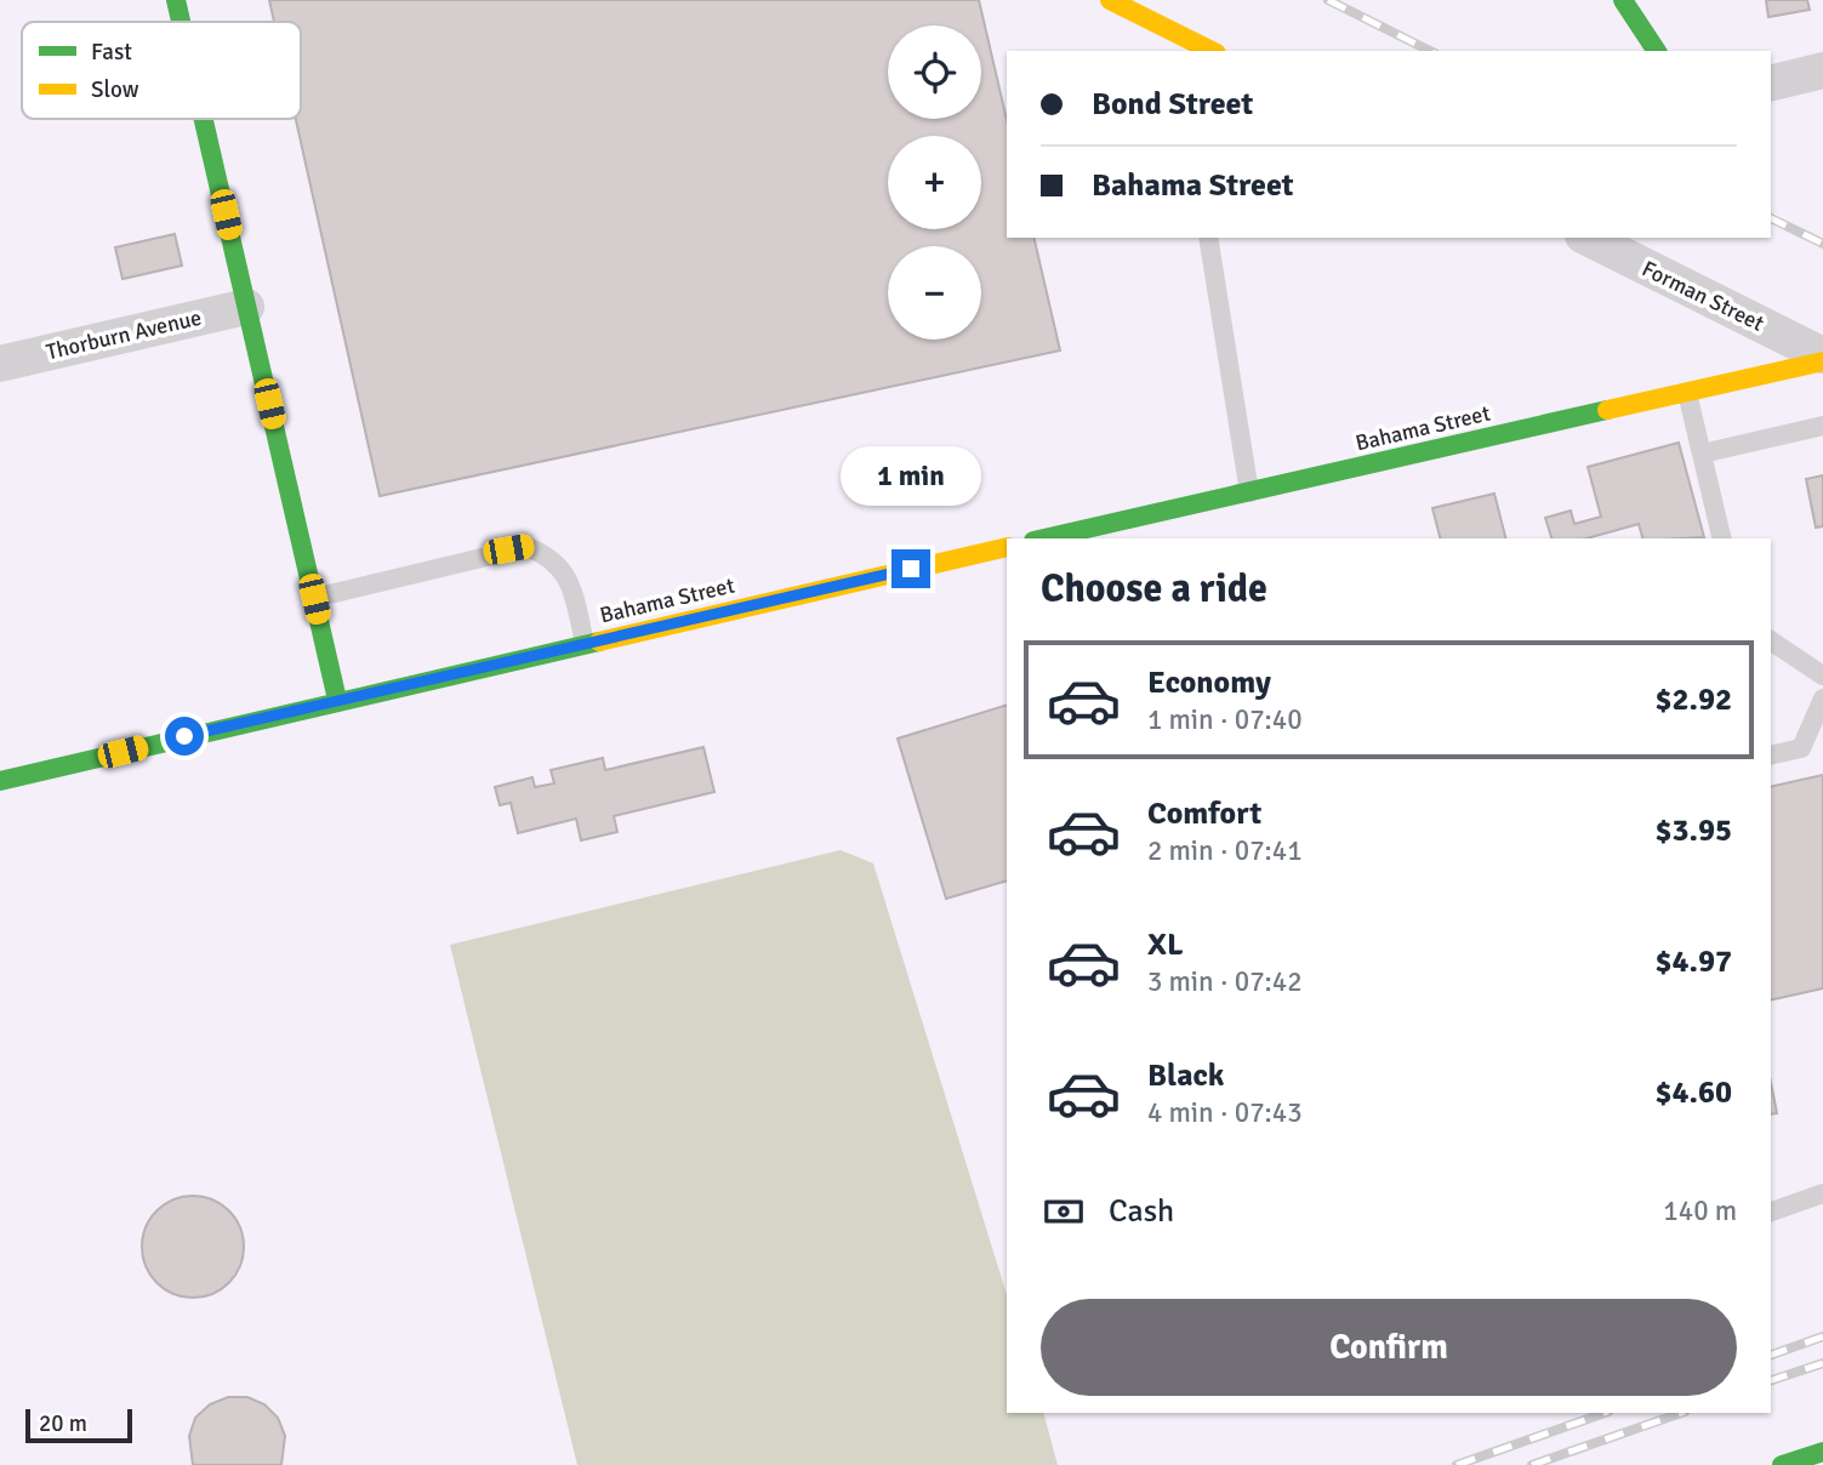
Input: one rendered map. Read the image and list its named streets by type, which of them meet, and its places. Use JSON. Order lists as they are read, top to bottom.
{
  "streets": {
    "street": ["Forman Street", "Thorburn Avenue", "Bahama Street"]
  },
  "crossings": [
    ["Forman Street", "Bahama Street"]
  ],
  "legend": ["Fast", "Slow"],
  "scale_bar": "20 m",
  "page": {
    "map_buttons": ["+", "−"],
    "banner": ["Bond Street", "Bahama Street"],
    "bubble": "1 min",
    "heading": "Choose a ride",
    "list": [
      {
        "name": "Economy",
        "note": "1 min · 07:40",
        "value": "$2.92"
      },
      {
        "name": "Comfort",
        "note": "2 min · 07:41",
        "value": "$3.95"
      },
      {
        "name": "XL",
        "note": "3 min · 07:42",
        "value": "$4.97"
      },
      {
        "name": "Black",
        "note": "4 min · 07:43",
        "value": "$4.60"
      }
    ],
    "pay": ["Cash", "140 m"],
    "buttons": "Confirm",
    "scale": "20 m"
  }
}
